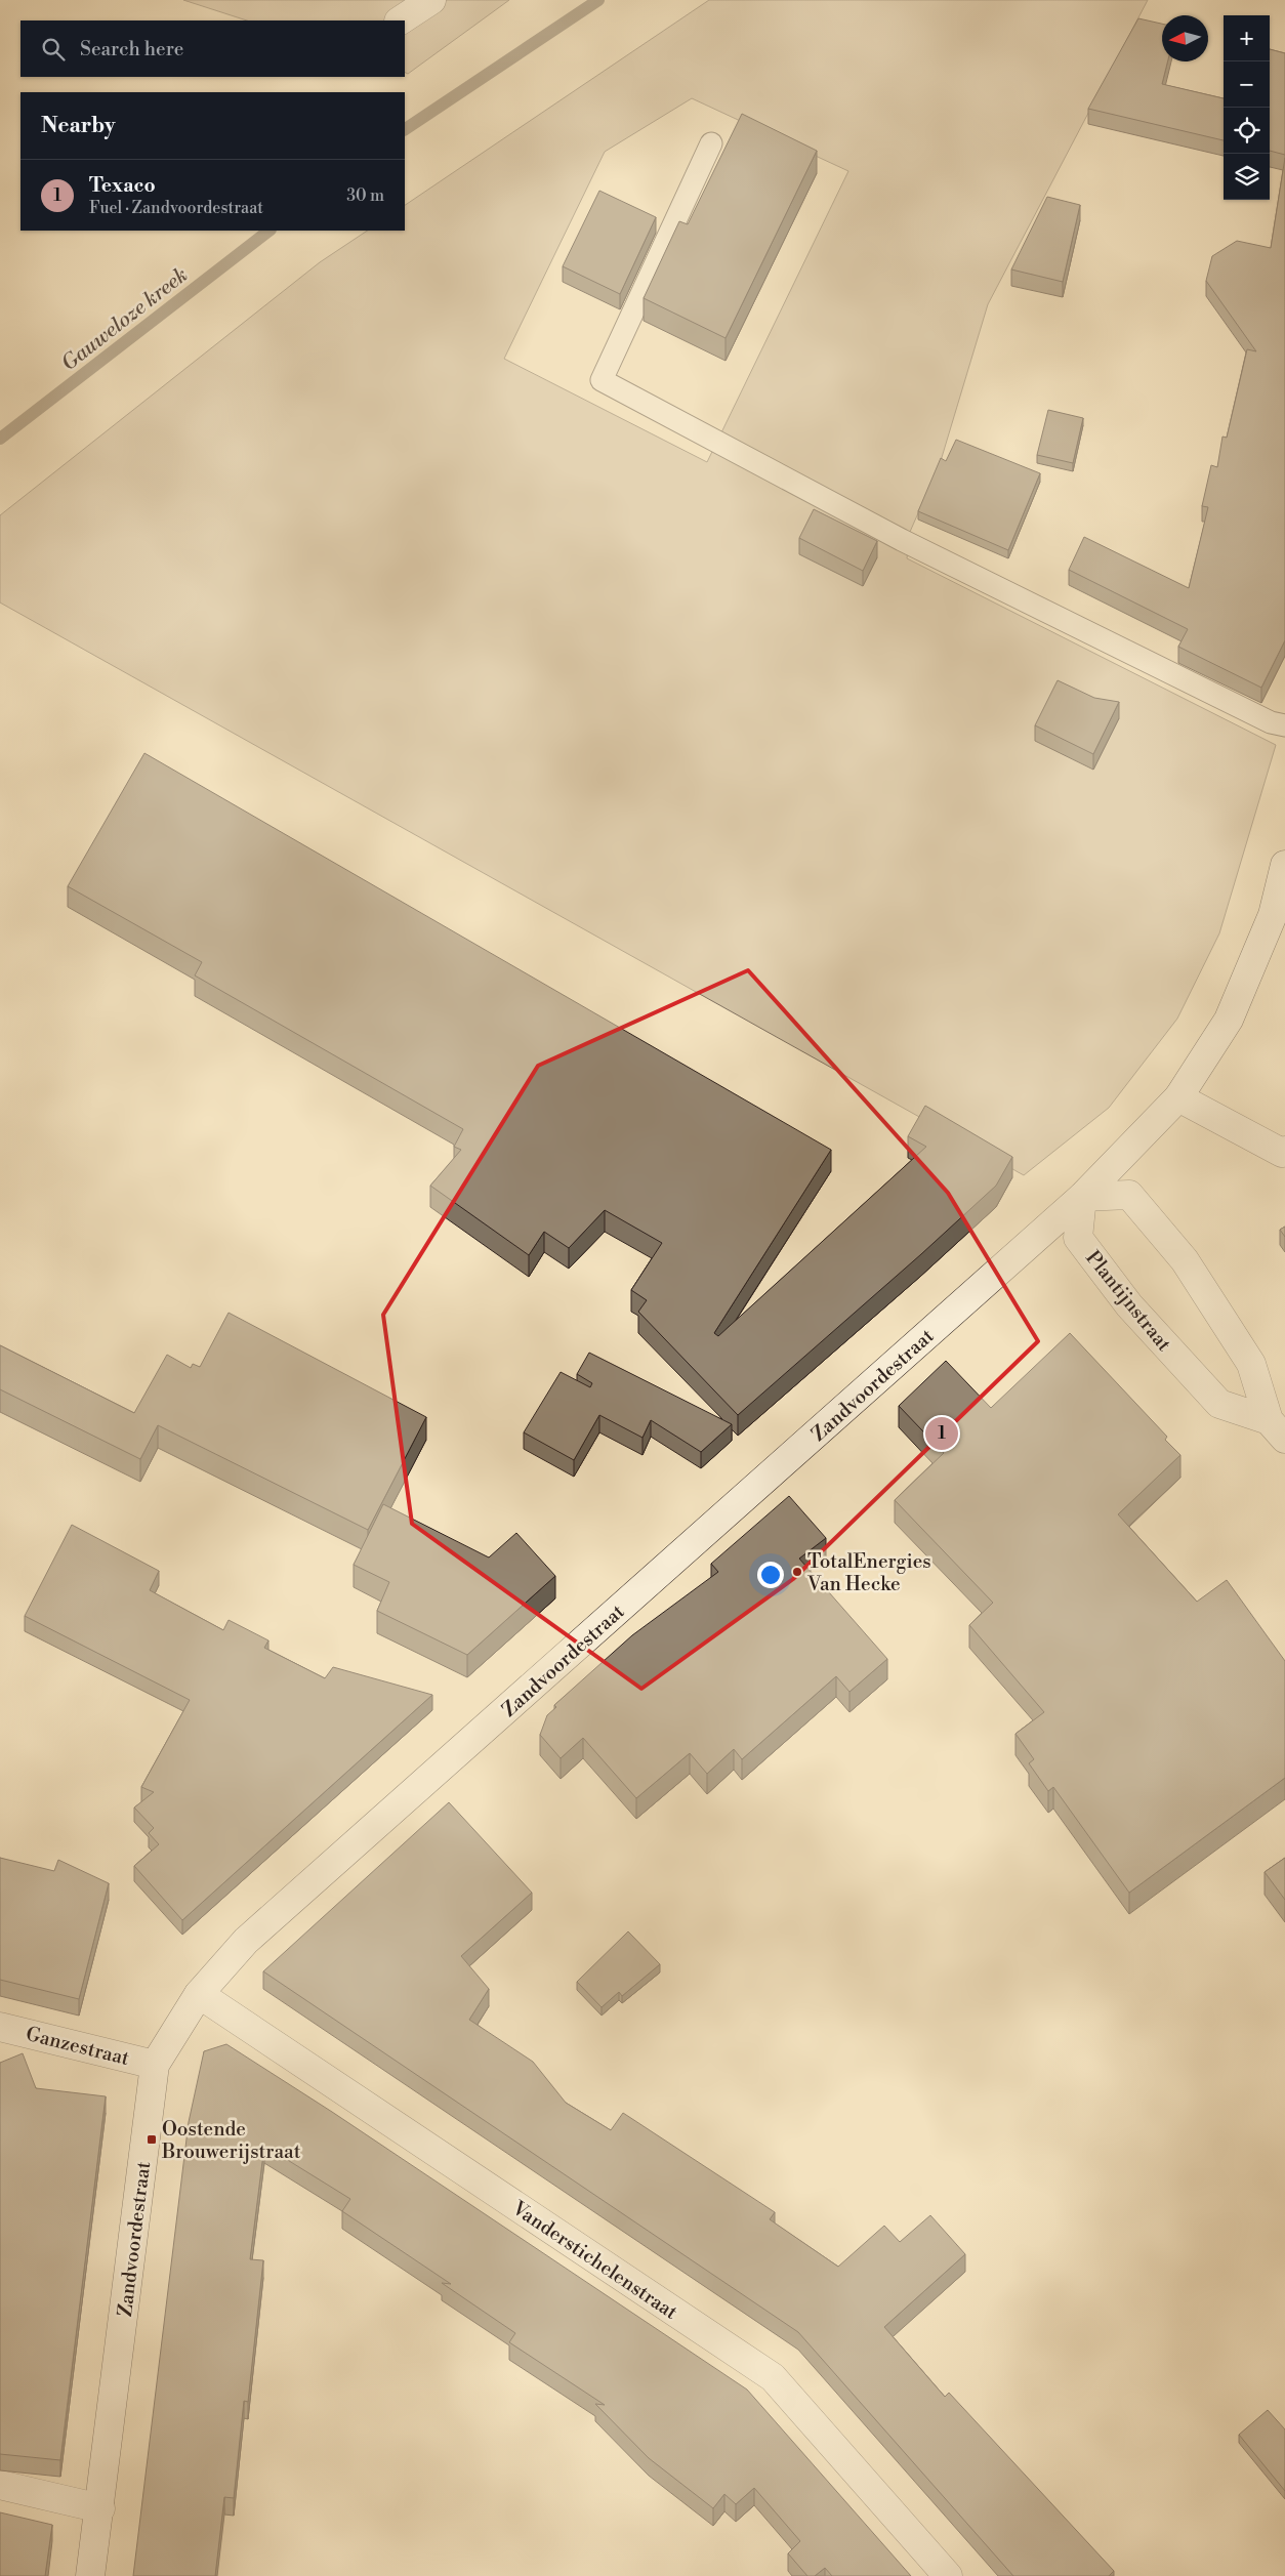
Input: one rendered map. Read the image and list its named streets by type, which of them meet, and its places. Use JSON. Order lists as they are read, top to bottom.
{
  "streets": {
    "main road": [
      "Plantijnstraat",
      "Zandvoordestraat",
      "Ganzestraat",
      "Vanderstichelenstraat"
    ]
  },
  "crossings": [
    ["Plantijnstraat", "Zandvoordestraat"],
    ["Zandvoordestraat", "Ganzestraat"],
    ["Zandvoordestraat", "Vanderstichelenstraat"]
  ],
  "water": ["Gauweloze kreek"],
  "places": {
    "other": ["TotalEnergies Van Hecke"],
    "transit": ["Oostende Brouwerijstraat"]
  },
  "north": "left",
  "page": {
    "map_buttons": ["+", "−"],
    "search": "Search here",
    "heading": "Nearby",
    "list": [
      {
        "mark": "1",
        "name": "Texaco",
        "note": "Fuel · Zandvoordestraat",
        "value": "30 m"
      }
    ],
    "pins": "1"
  }
}
